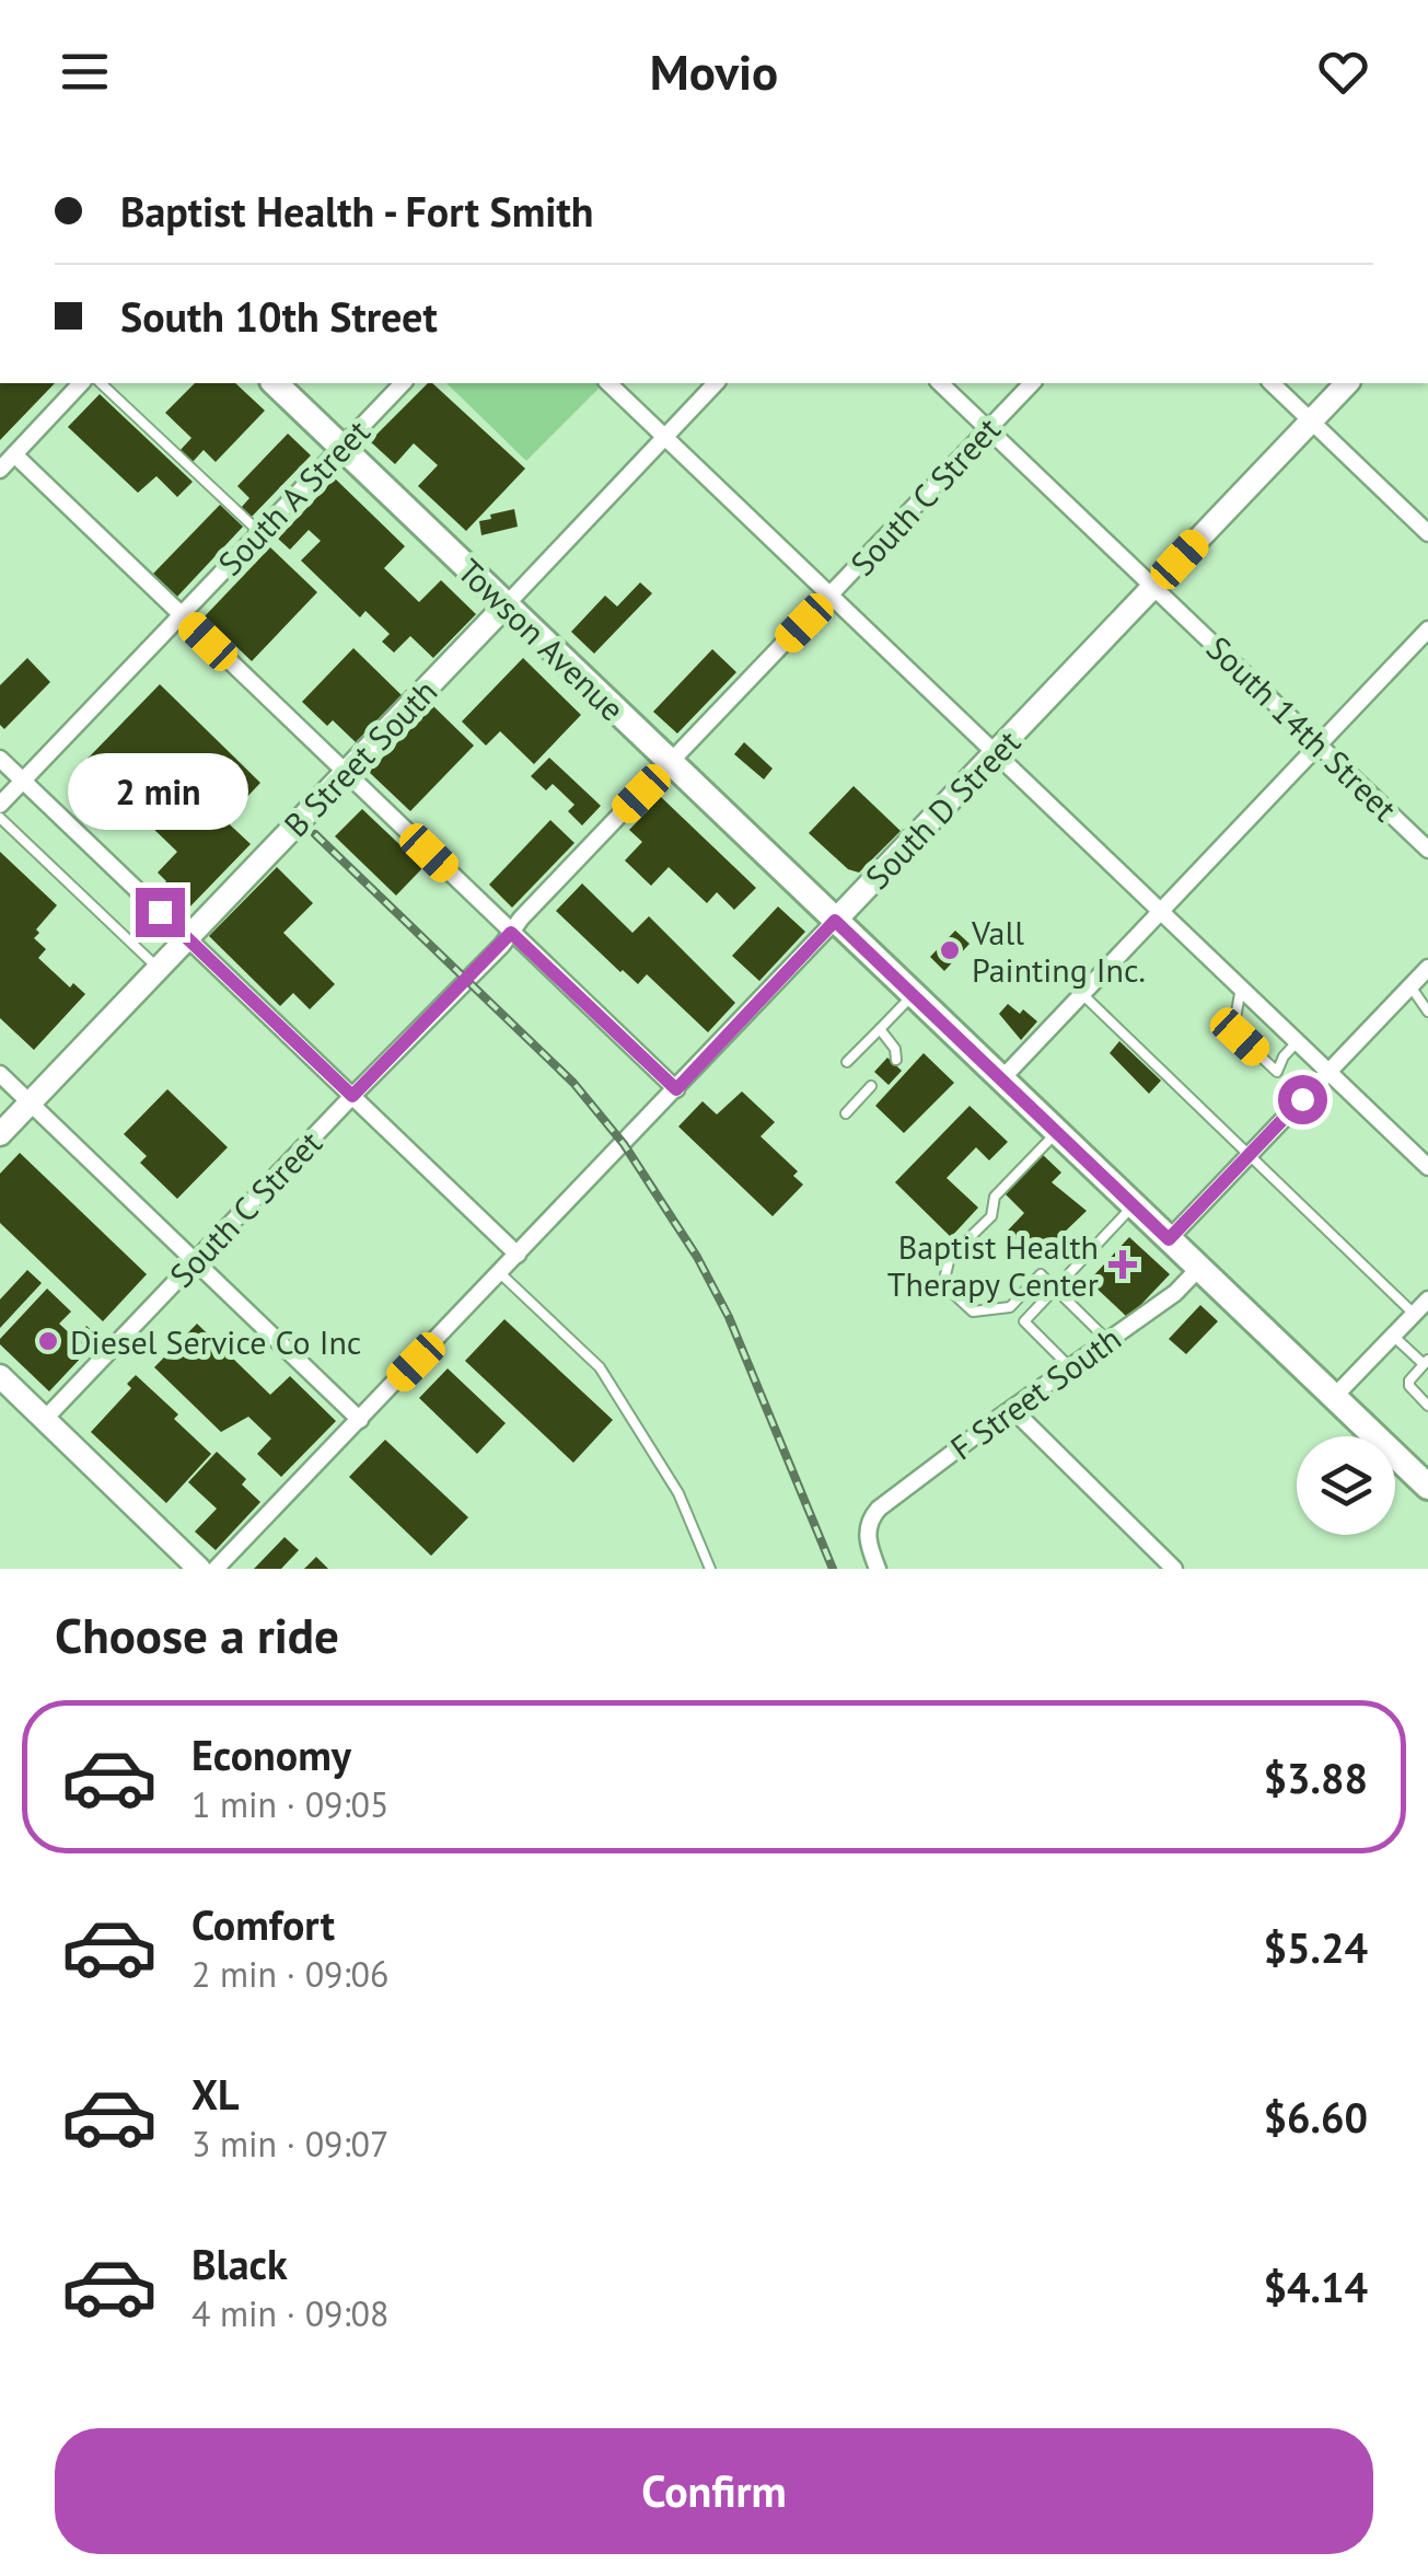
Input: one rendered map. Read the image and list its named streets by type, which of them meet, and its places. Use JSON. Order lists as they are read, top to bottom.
{
  "streets": {
    "main road": ["Towson Avenue"],
    "street": [
      "South C Street",
      "South A Street",
      "South 14th Street",
      "B Street South",
      "South D Street",
      "F Street South"
    ]
  },
  "crossings": [
    ["South C Street", "Towson Avenue"],
    ["South C Street", "South 14th Street"],
    ["South A Street", "Towson Avenue"],
    ["Towson Avenue", "B Street South"],
    ["Towson Avenue", "South D Street"],
    ["Towson Avenue", "F Street South"],
    ["South 14th Street", "South D Street"]
  ],
  "places": {
    "other": ["Vall Painting Inc.", "Diesel Service Co Inc"],
    "health": ["Baptist Health Therapy Center"]
  },
  "page": {
    "header": "Movio",
    "banner": ["Baptist Health - Fort Smith", "South 10th Street"],
    "bubble": "2 min",
    "heading": "Choose a ride",
    "list": [
      {
        "name": "Economy",
        "note": "1 min · 09:05",
        "value": "$3.88"
      },
      {
        "name": "Comfort",
        "note": "2 min · 09:06",
        "value": "$5.24"
      },
      {
        "name": "XL",
        "note": "3 min · 09:07",
        "value": "$6.60"
      },
      {
        "name": "Black",
        "note": "4 min · 09:08",
        "value": "$4.14"
      }
    ],
    "buttons": "Confirm"
  }
}
